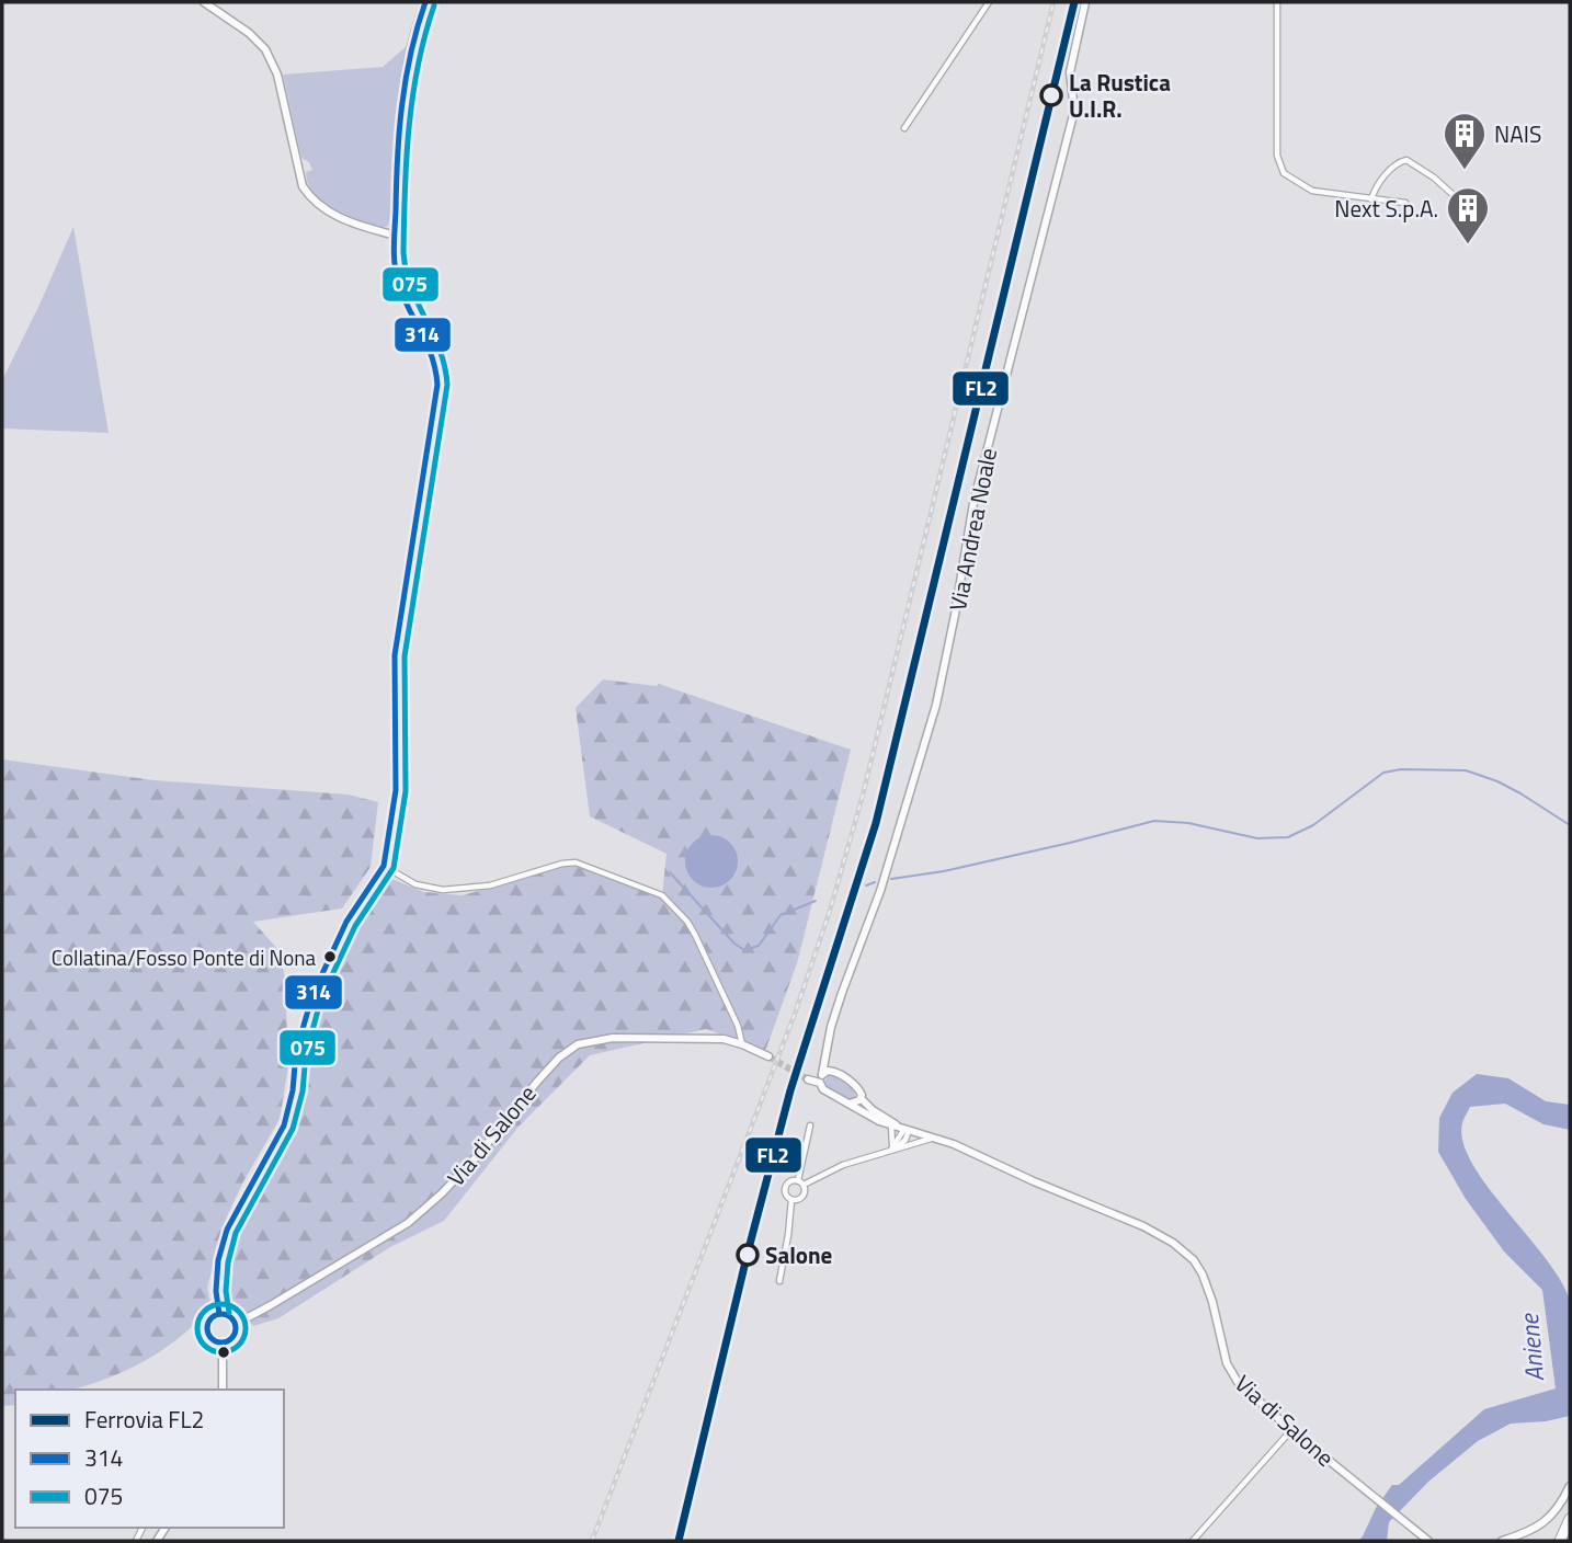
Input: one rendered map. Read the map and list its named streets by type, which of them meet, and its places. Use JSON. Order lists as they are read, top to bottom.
{
  "streets": {
    "street": ["Via Andrea Noale", "Via di Salone"]
  },
  "crossings": [
    ["Via Andrea Noale", "Via di Salone"]
  ],
  "water": ["Aniene"],
  "places": {
    "other": ["La Rustica U.I.R.", "Collatina/Fosso Ponte di Nona", "Salone"],
    "building": ["NAIS", "Next S.p.A."]
  },
  "lines": ["rail line FL2", "transit line 314", "transit line 075"],
  "legend": ["Ferrovia FL2", "314", "075"]
}
